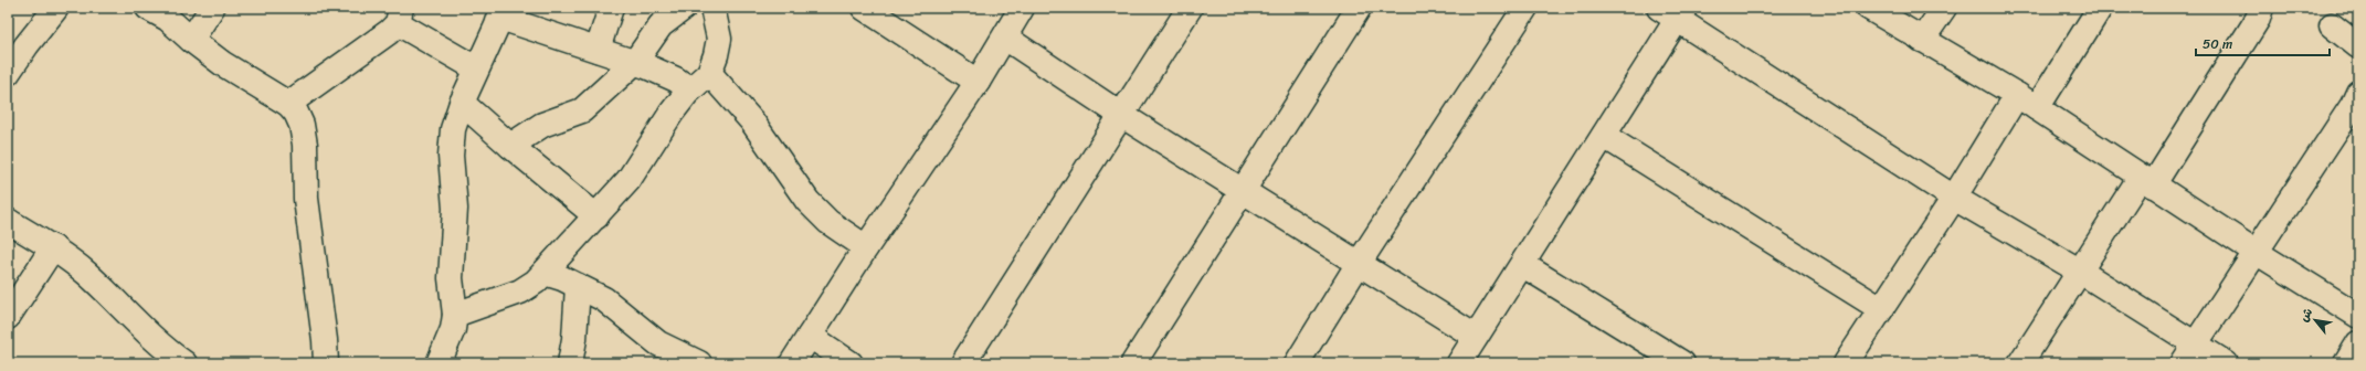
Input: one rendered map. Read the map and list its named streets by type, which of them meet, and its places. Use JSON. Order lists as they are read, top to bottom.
{
  "scale_bar": "50 m",
  "north": "top left"
}
